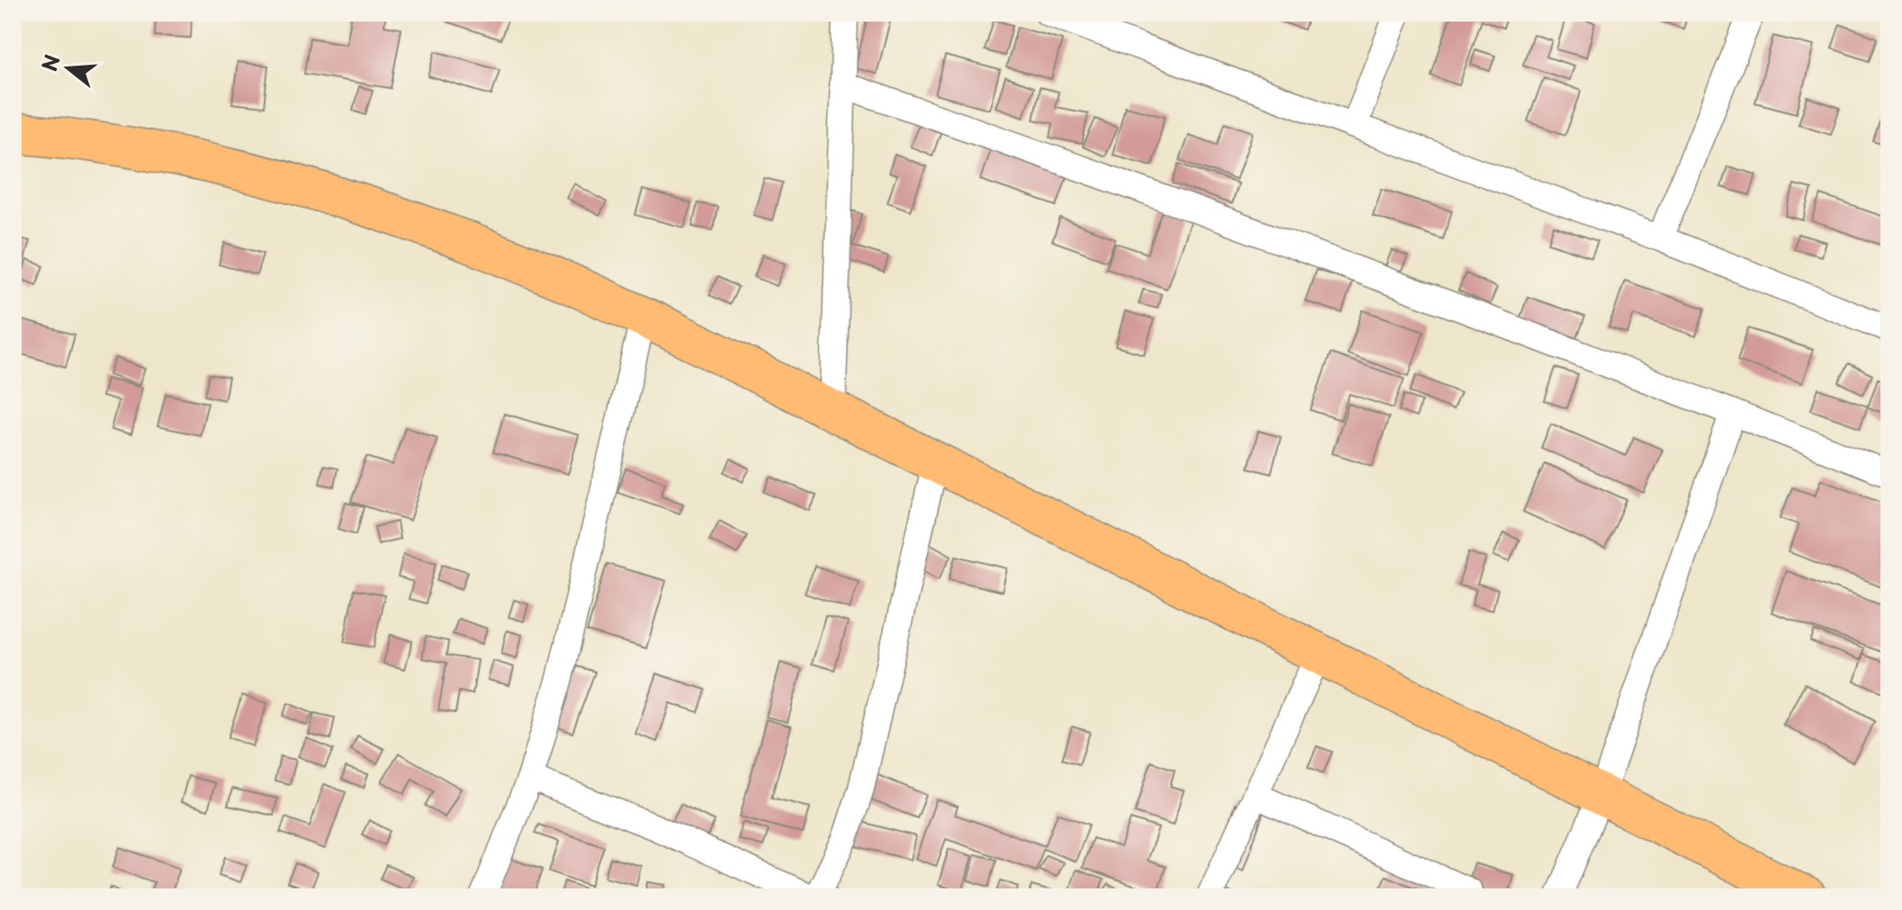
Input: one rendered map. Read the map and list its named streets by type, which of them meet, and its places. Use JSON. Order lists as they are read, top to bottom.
{
  "north": "left"
}
